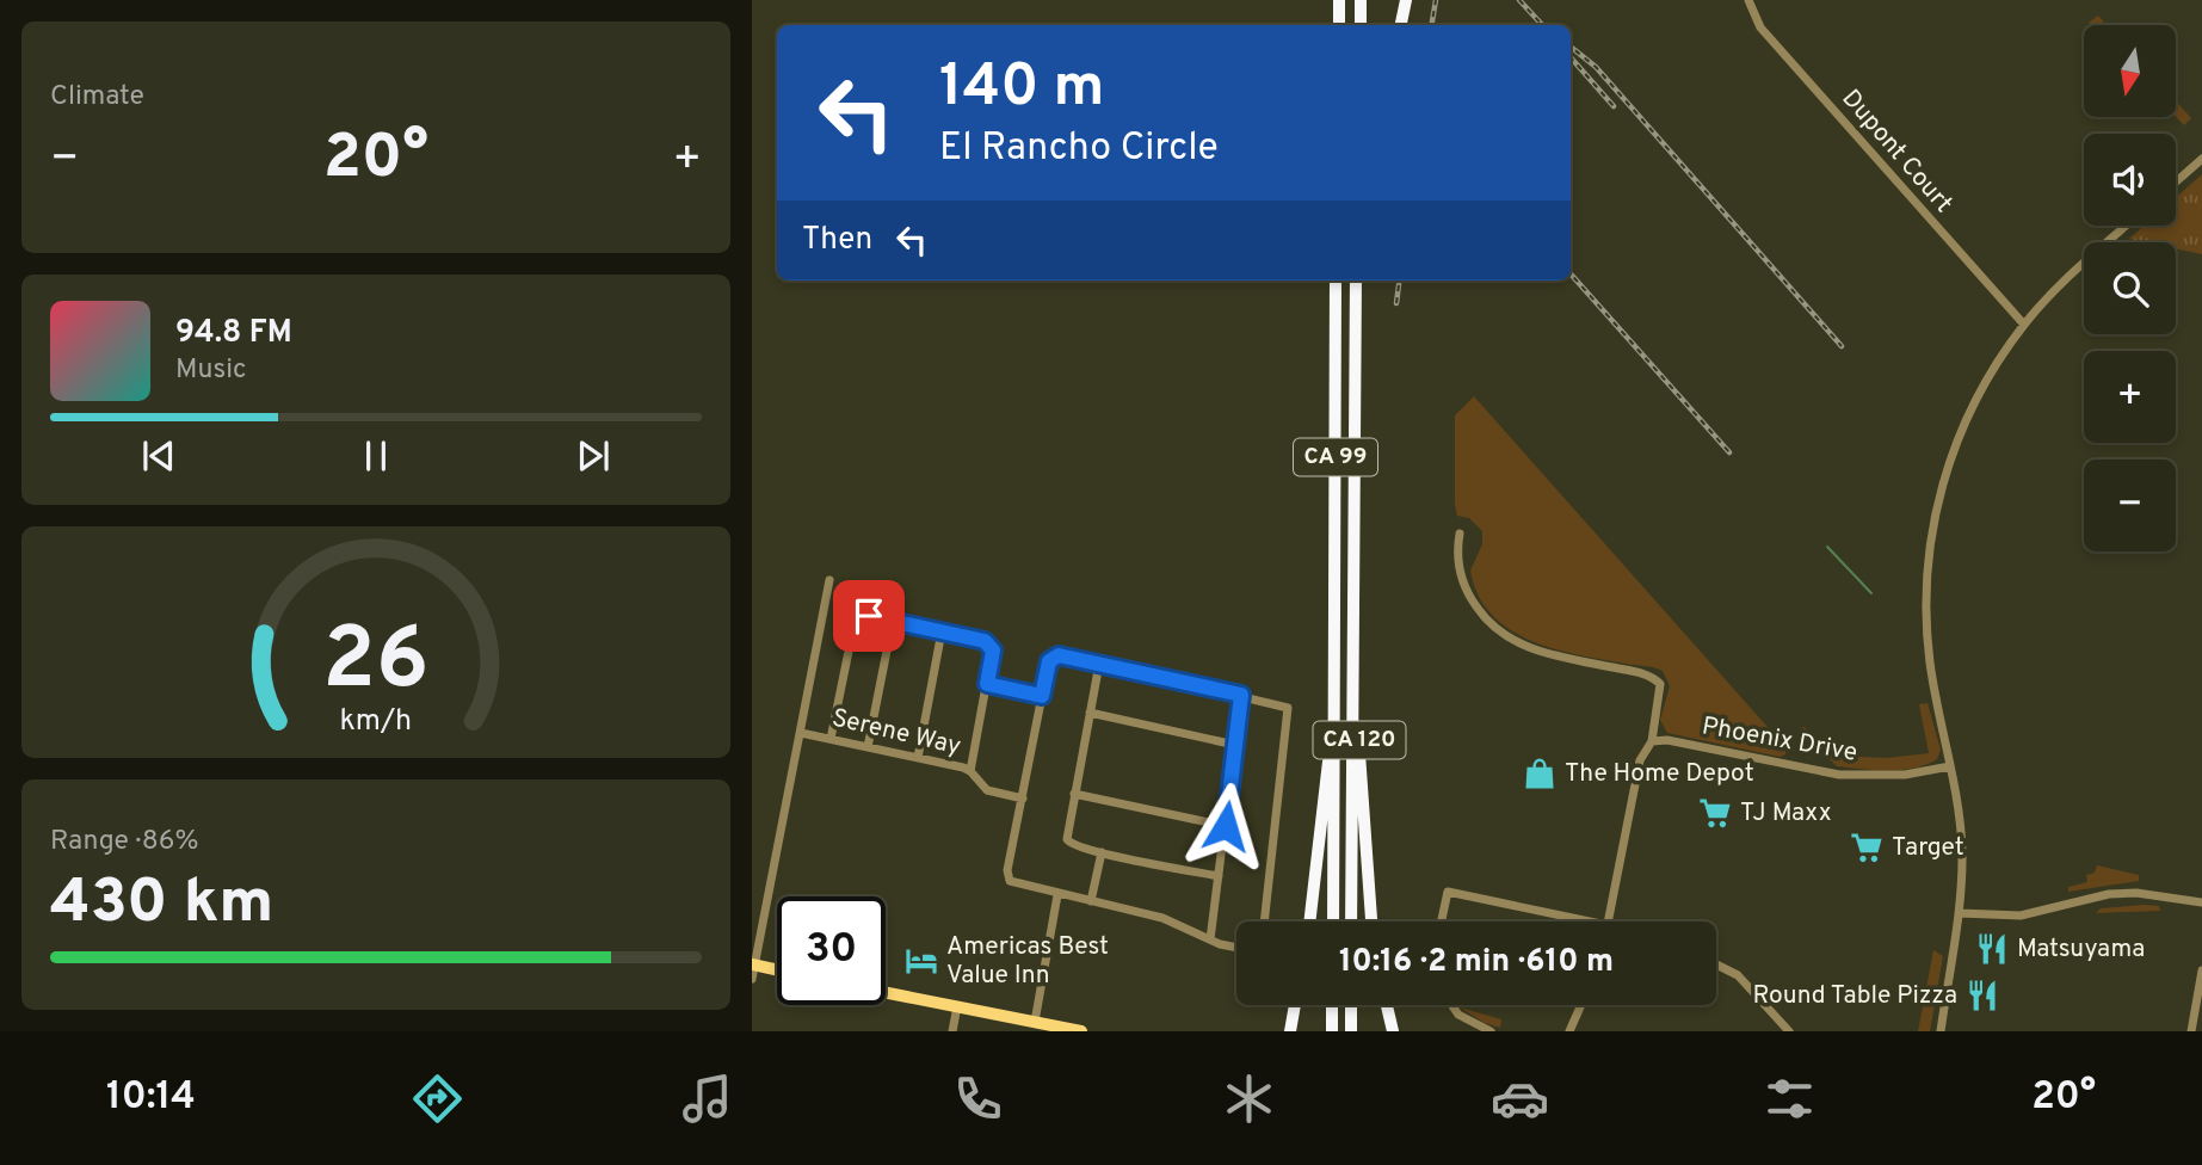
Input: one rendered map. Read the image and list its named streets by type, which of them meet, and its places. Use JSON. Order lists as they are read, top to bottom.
{
  "streets": {
    "highway": ["CA 99", "CA 120"],
    "street": ["Dupont Court", "Serene Way", "Phoenix Drive"]
  },
  "crossings": [
    ["CA 99", "CA 120"]
  ],
  "places": {
    "shop": ["The Home Depot"],
    "supermarket": ["TJ Maxx", "Target"],
    "restaurant": ["Matsuyama", "Round Table Pizza"],
    "hotel": ["Americas Best Value Inn"]
  },
  "north": "bottom",
  "page": {
    "tile": [
      "Climate",
      ["Range · 86%", "430 km"]
    ],
    "map_buttons": ["+", "−"],
    "turn": ["140 m", "El Rancho Circle"],
    "heat": ["−", "20°", "+"],
    "then": "Then",
    "song": ["94.8 FM", "Music"],
    "limit": "30",
    "trip": "10:16 · 2 min · 610 m",
    "tabs": ["10:14", "20°"],
    "gauge": ["26", "km/h"]
  }
}
